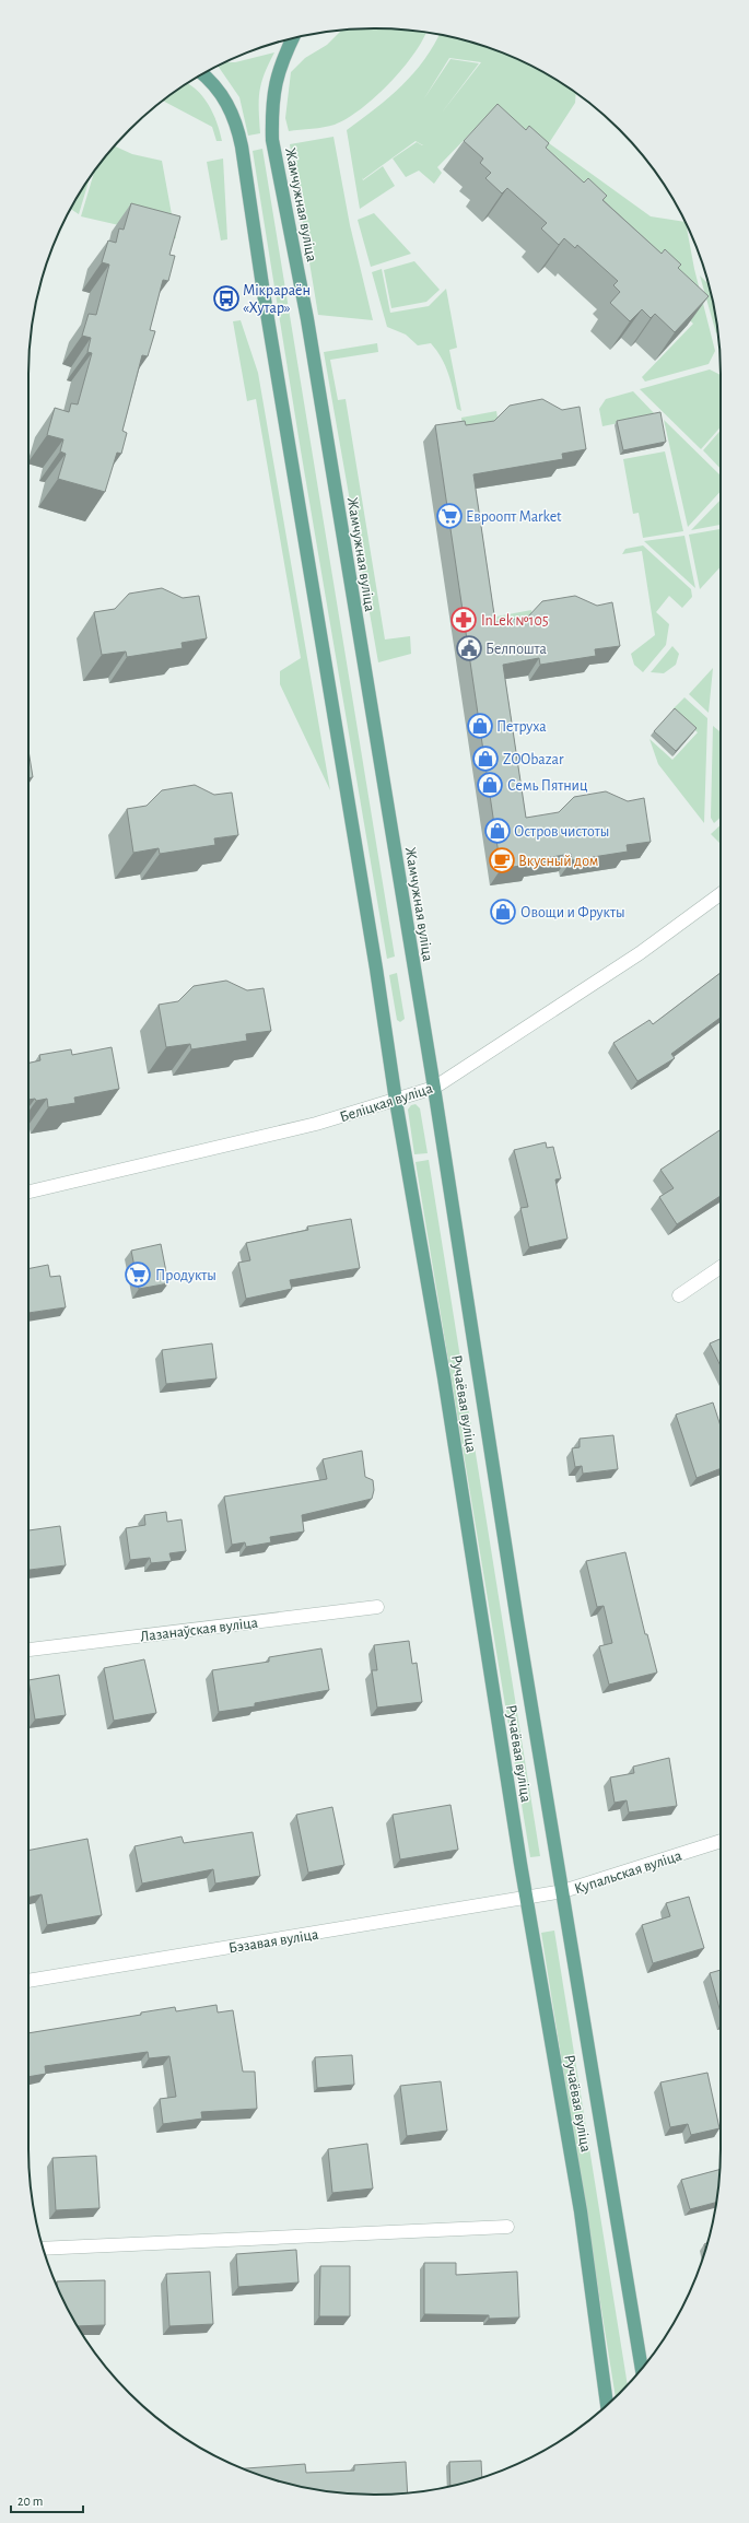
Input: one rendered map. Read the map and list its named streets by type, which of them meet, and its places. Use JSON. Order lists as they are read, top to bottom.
{
  "streets": {
    "main road": ["Жамчужная вуліца", "Ручаёвая вуліца"],
    "street": [
      "Беліцкая вуліца",
      "Лазанаўская вуліца",
      "Купальская вуліца",
      "Бэзавая вуліца"
    ]
  },
  "crossings": [
    ["Жамчужная вуліца", "Беліцкая вуліца"],
    ["Жамчужная вуліца", "Ручаёвая вуліца"],
    ["Беліцкая вуліца", "Ручаёвая вуліца"],
    ["Ручаёвая вуліца", "Купальская вуліца"],
    ["Ручаёвая вуліца", "Бэзавая вуліца"],
    ["Купальская вуліца", "Бэзавая вуліца"]
  ],
  "places": {
    "bus stop": ["Мікрараён «Хутар»"],
    "supermarket": ["Евроопт Market", "Продукты"],
    "pharmacy": ["InLek №105"],
    "public building": ["Белпошта"],
    "shop": [
      "Петруха",
      "ZOObazar",
      "Семь Пятниц",
      "Остров чистоты",
      "Овощи и Фрукты"
    ],
    "cafe": ["Вкусный дом"]
  },
  "scale_bar": "20 m"
}
